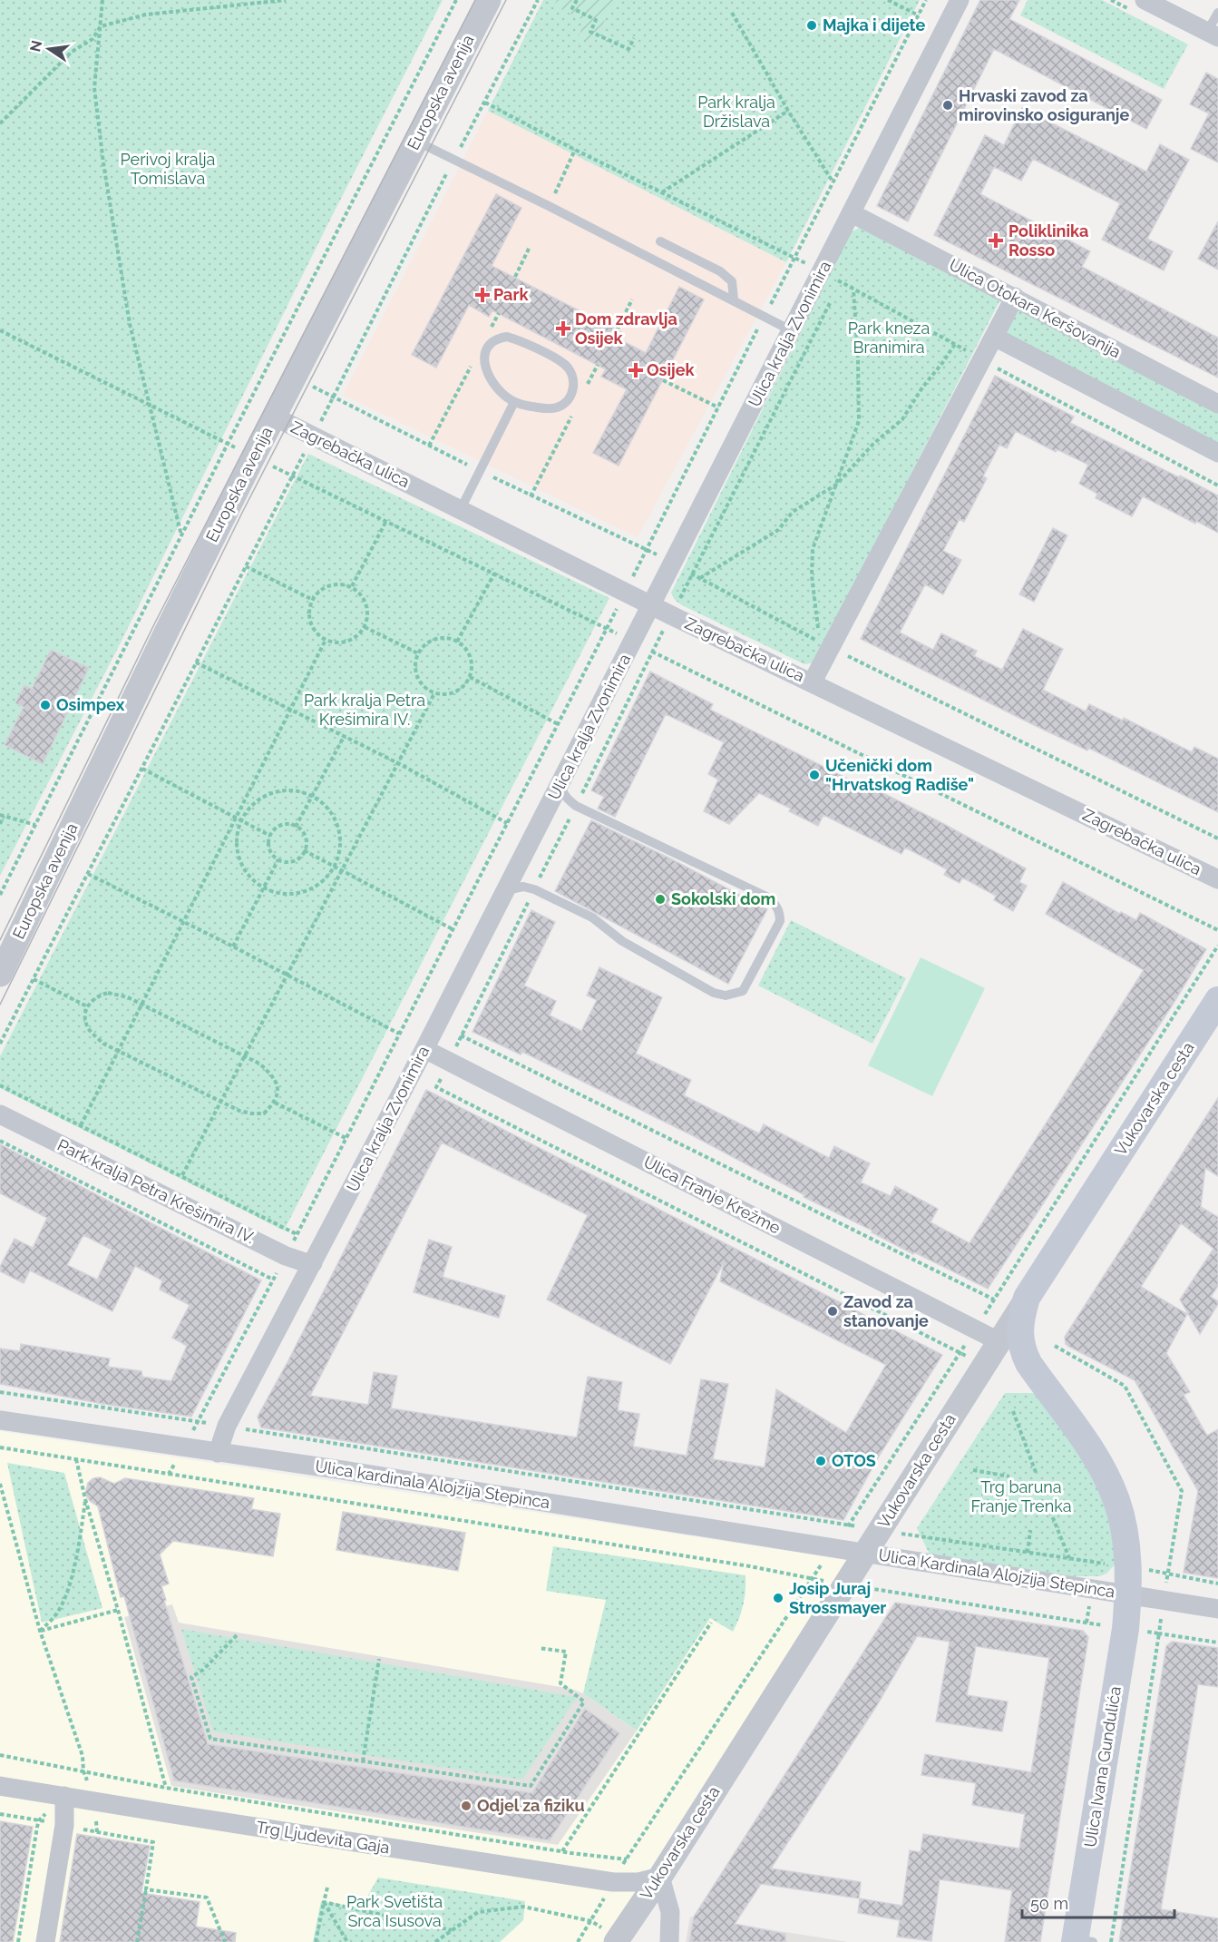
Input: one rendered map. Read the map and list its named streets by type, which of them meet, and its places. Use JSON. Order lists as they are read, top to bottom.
{
  "streets": {
    "main road": ["Vukovarska cesta", "Ulica Ivana Gundulića"],
    "street": [
      "Europska avenija",
      "Ulica Otokara Keršovanija",
      "Ulica kralja Zvonimira",
      "Zagrebačka ulica",
      "Park kralja Petra Krešimira IV.",
      "Ulica Franje Krežme",
      "Ulica kardinala Alojzija Stepinca",
      "Ulica Kardinala Alojzija Stepinca",
      "Trg Ljudevita Gaja"
    ]
  },
  "crossings": [
    ["Europska avenija", "Zagrebačka ulica"],
    ["Ulica Otokara Keršovanija", "Ulica kralja Zvonimira"],
    ["Ulica kralja Zvonimira", "Zagrebačka ulica"],
    ["Ulica kralja Zvonimira", "Park kralja Petra Krešimira IV."],
    ["Ulica kralja Zvonimira", "Ulica Franje Krežme"],
    ["Ulica kralja Zvonimira", "Ulica kardinala Alojzija Stepinca"],
    ["Vukovarska cesta", "Ulica Franje Krežme"],
    ["Vukovarska cesta", "Ulica kardinala Alojzija Stepinca"],
    ["Vukovarska cesta", "Ulica Kardinala Alojzija Stepinca"],
    ["Vukovarska cesta", "Ulica Ivana Gundulića"],
    ["Vukovarska cesta", "Trg Ljudevita Gaja"],
    ["Ulica kardinala Alojzija Stepinca", "Ulica Kardinala Alojzija Stepinca"],
    ["Ulica kardinala Alojzija Stepinca", "Ulica Ivana Gundulića"],
    ["Ulica Kardinala Alojzija Stepinca", "Ulica Ivana Gundulića"]
  ],
  "parks": [
    "Park kralja Držislava",
    "Perivoj kralja Tomislava",
    "Park kneza Branimira",
    "Park kralja Petra Krešimira IV.",
    "Trg baruna Franje Trenka",
    "Park Svetišta Srca Isusova"
  ],
  "places": {
    "other": [
      "Majka i dijete",
      "Hrvaski zavod za mirovinsko osiguranje",
      "Osimpex",
      "Učenički dom \"Hrvatskog Radiše\"",
      "Sokolski dom",
      "Zavod za stanovanje",
      "OTOS",
      "Josip Juraj Strossmayer",
      "Odjel za fiziku"
    ],
    "health": [
      "Poliklinika Rosso",
      "Park",
      "Dom zdravlja Osijek",
      "Osijek"
    ]
  },
  "scale_bar": "50 m",
  "north": "left"
}
